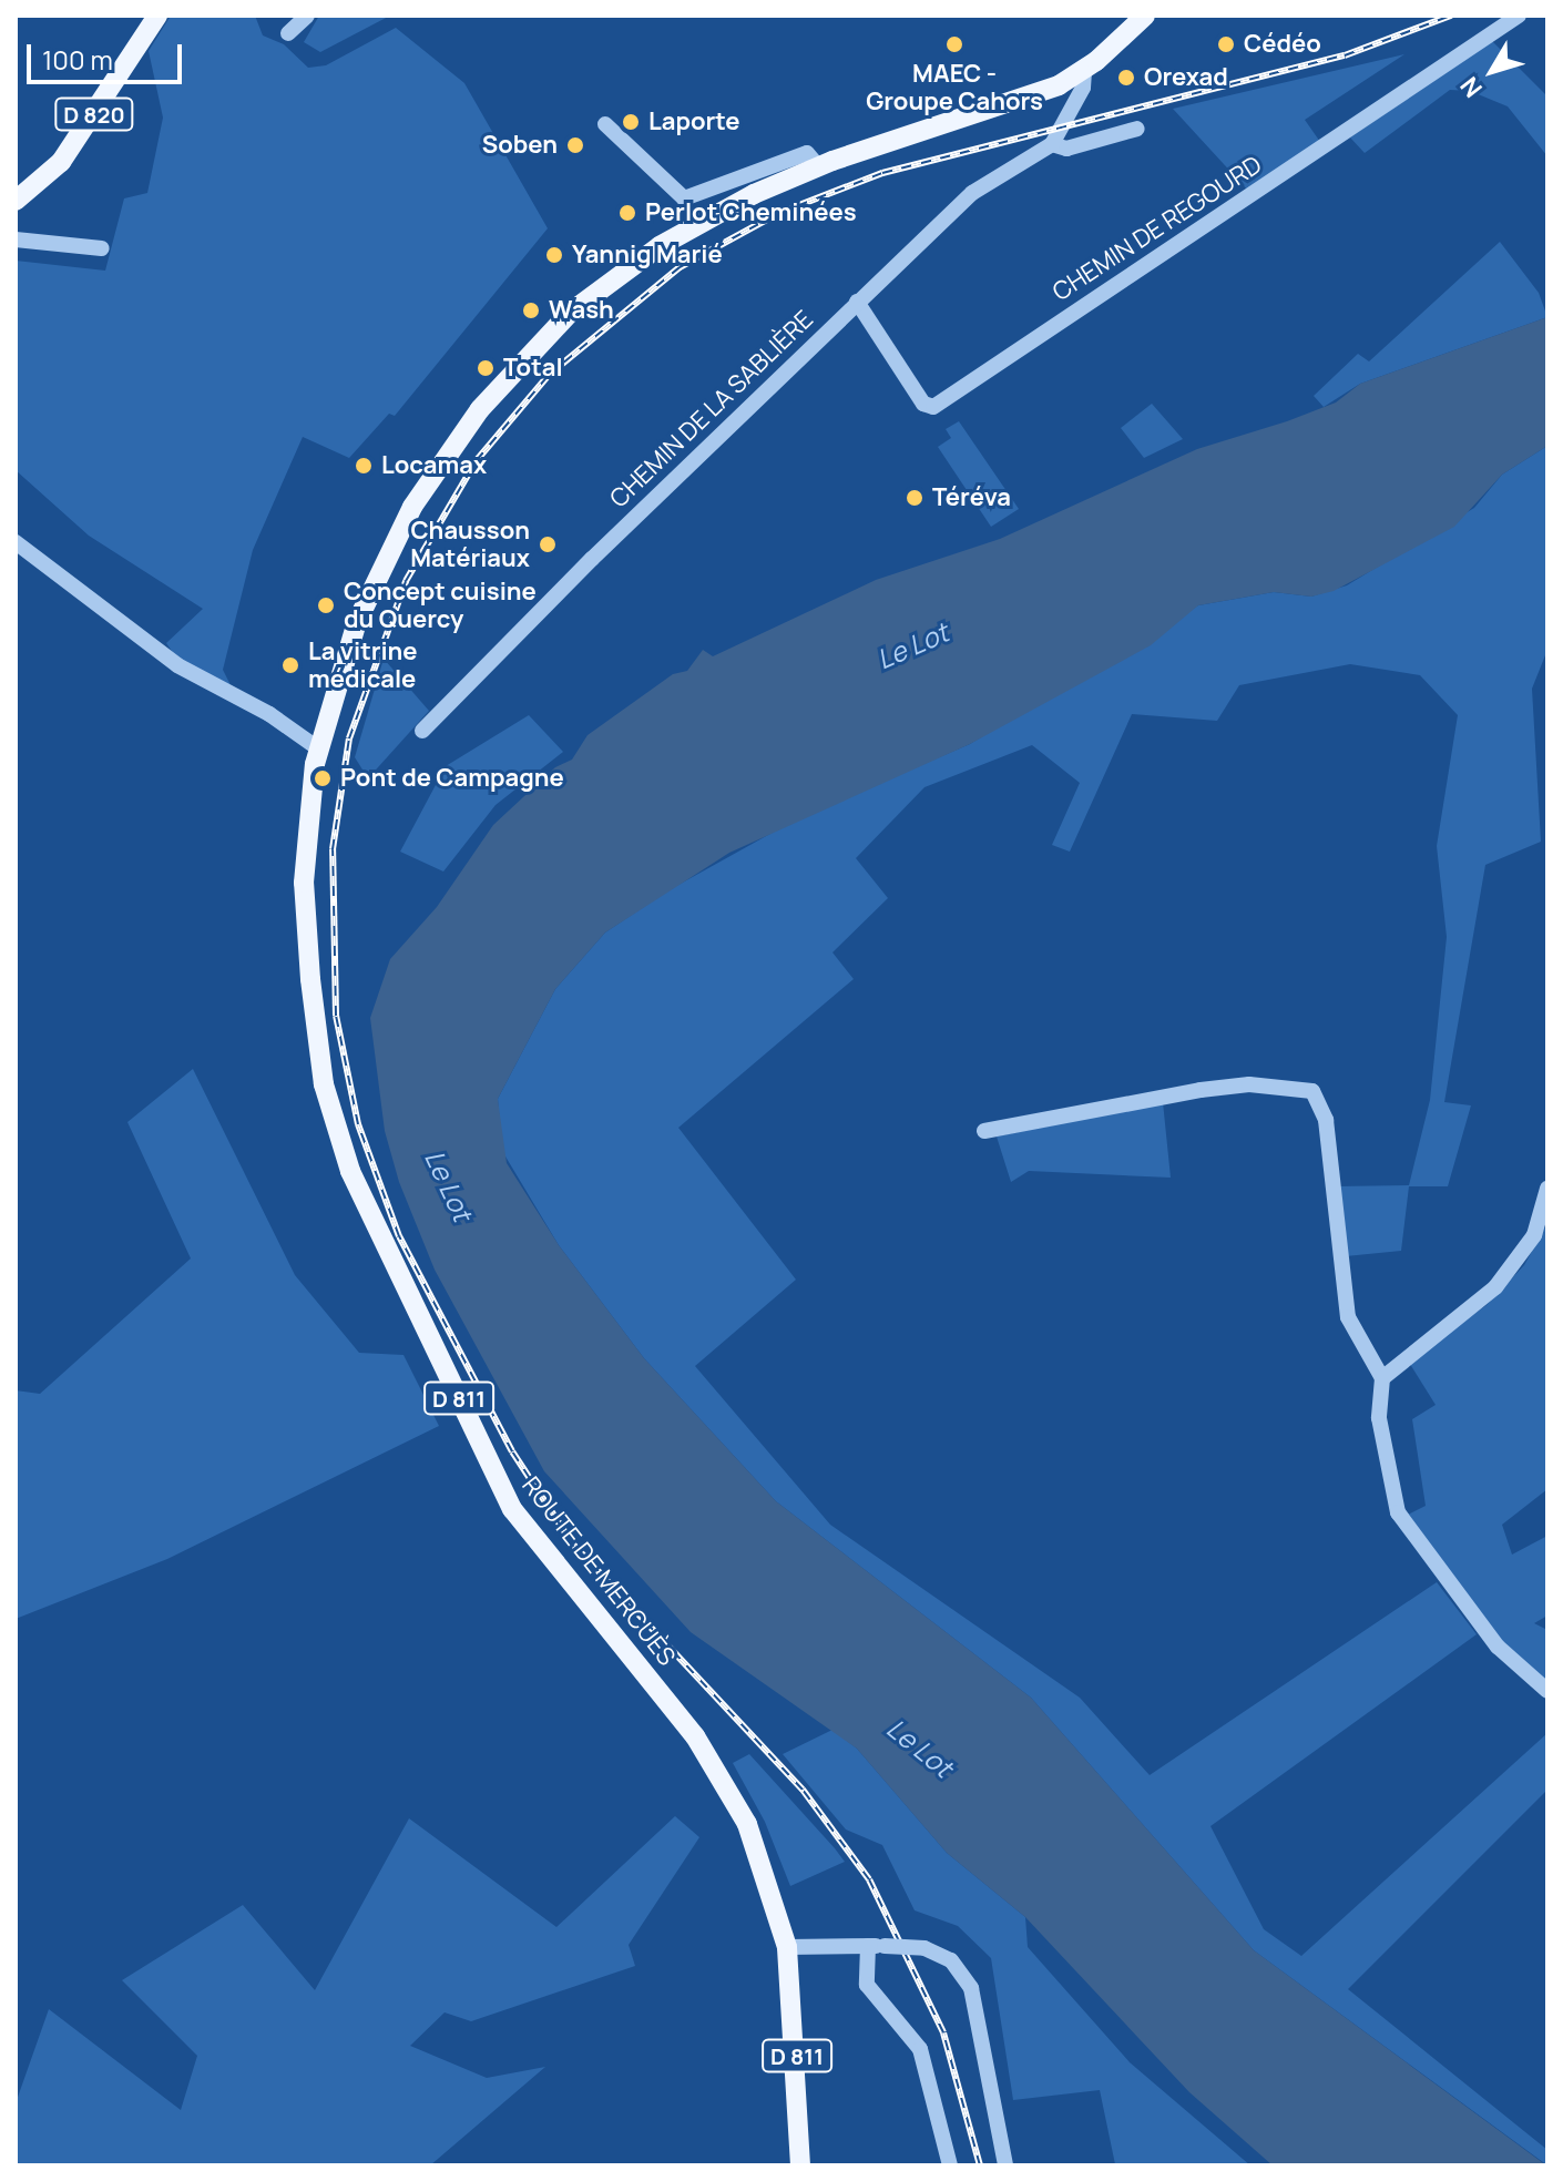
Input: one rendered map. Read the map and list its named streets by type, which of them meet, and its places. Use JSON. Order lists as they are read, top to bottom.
{
  "streets": {
    "main road": ["D 820", "D 811", "ROUTE DE MERCUÈS"],
    "street": ["CHEMIN DE REGOURD", "CHEMIN DE LA SABLIÈRE"]
  },
  "crossings": [
    ["CHEMIN DE REGOURD", "CHEMIN DE LA SABLIÈRE"],
    ["D 811", "ROUTE DE MERCUÈS"]
  ],
  "water": ["Le Lot"],
  "places": [
    "MAEC - Groupe Cahors",
    "Cédéo",
    "Orexad",
    "Laporte",
    "Soben",
    "Perlot Cheminées",
    "Yannig Marié",
    "Wash",
    "Total",
    "Locamax",
    "Téréva",
    "Chausson Matériaux",
    "Concept cuisine du Quercy",
    "La vitrine médicale",
    "Pont de Campagne"
  ],
  "scale_bar": "100 m",
  "north": "bottom left"
}
